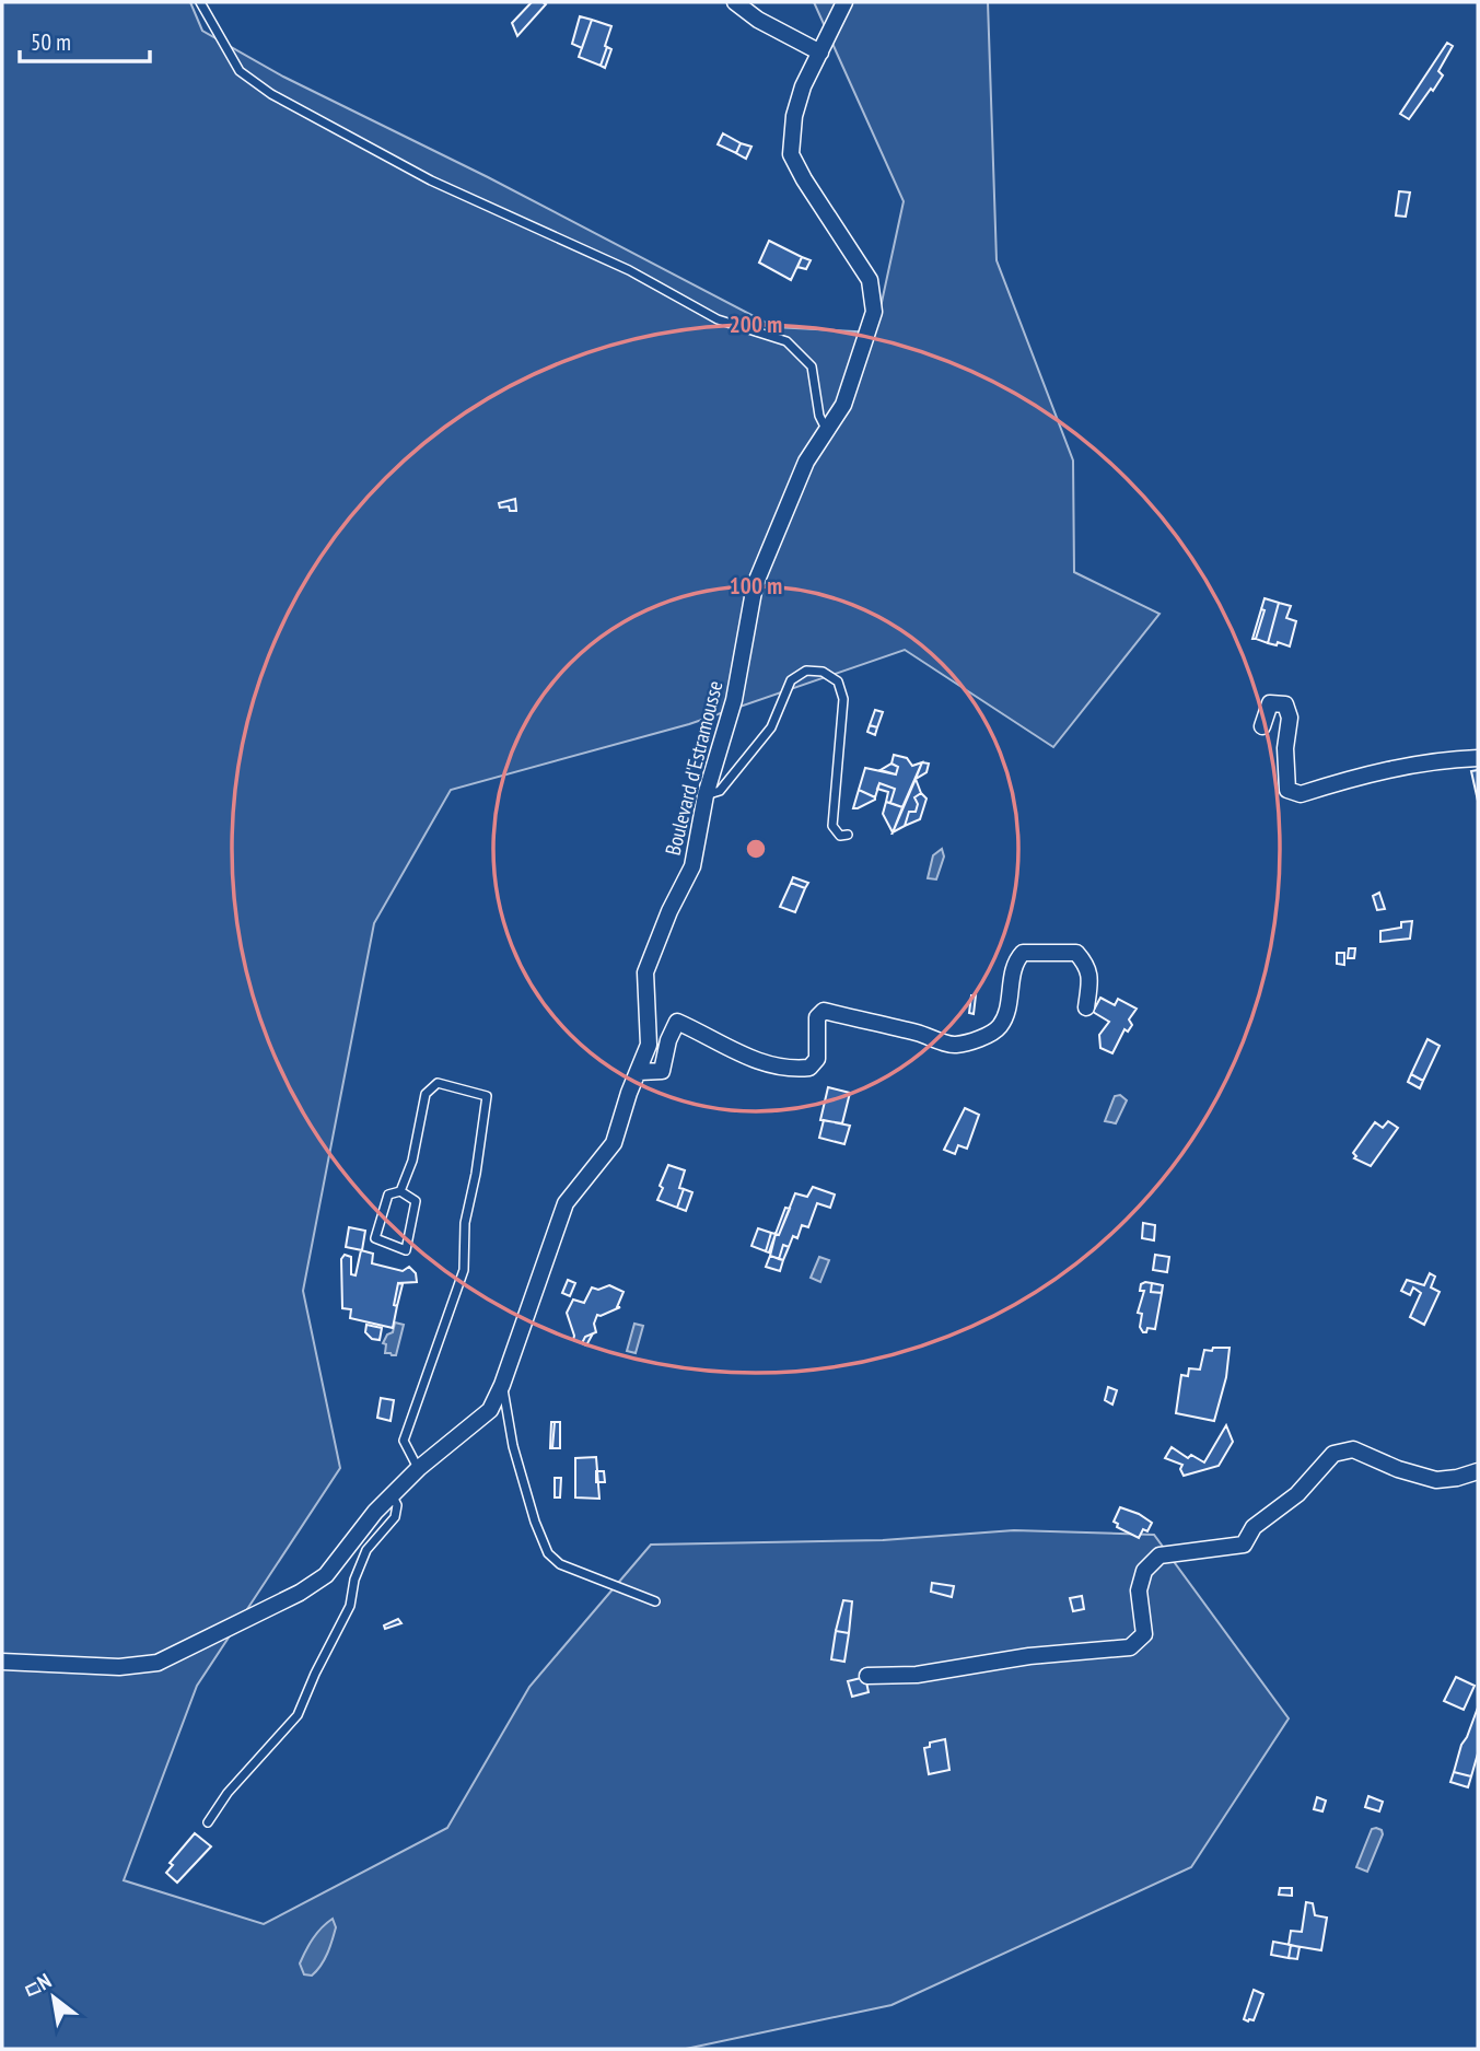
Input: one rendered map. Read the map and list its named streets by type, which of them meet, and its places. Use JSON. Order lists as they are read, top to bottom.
{
  "streets": {
    "street": ["Boulevard d'Estramousse"]
  },
  "scale_bar": "50 m",
  "north": "top left",
  "rings": ["200 m", "100 m"]
}
